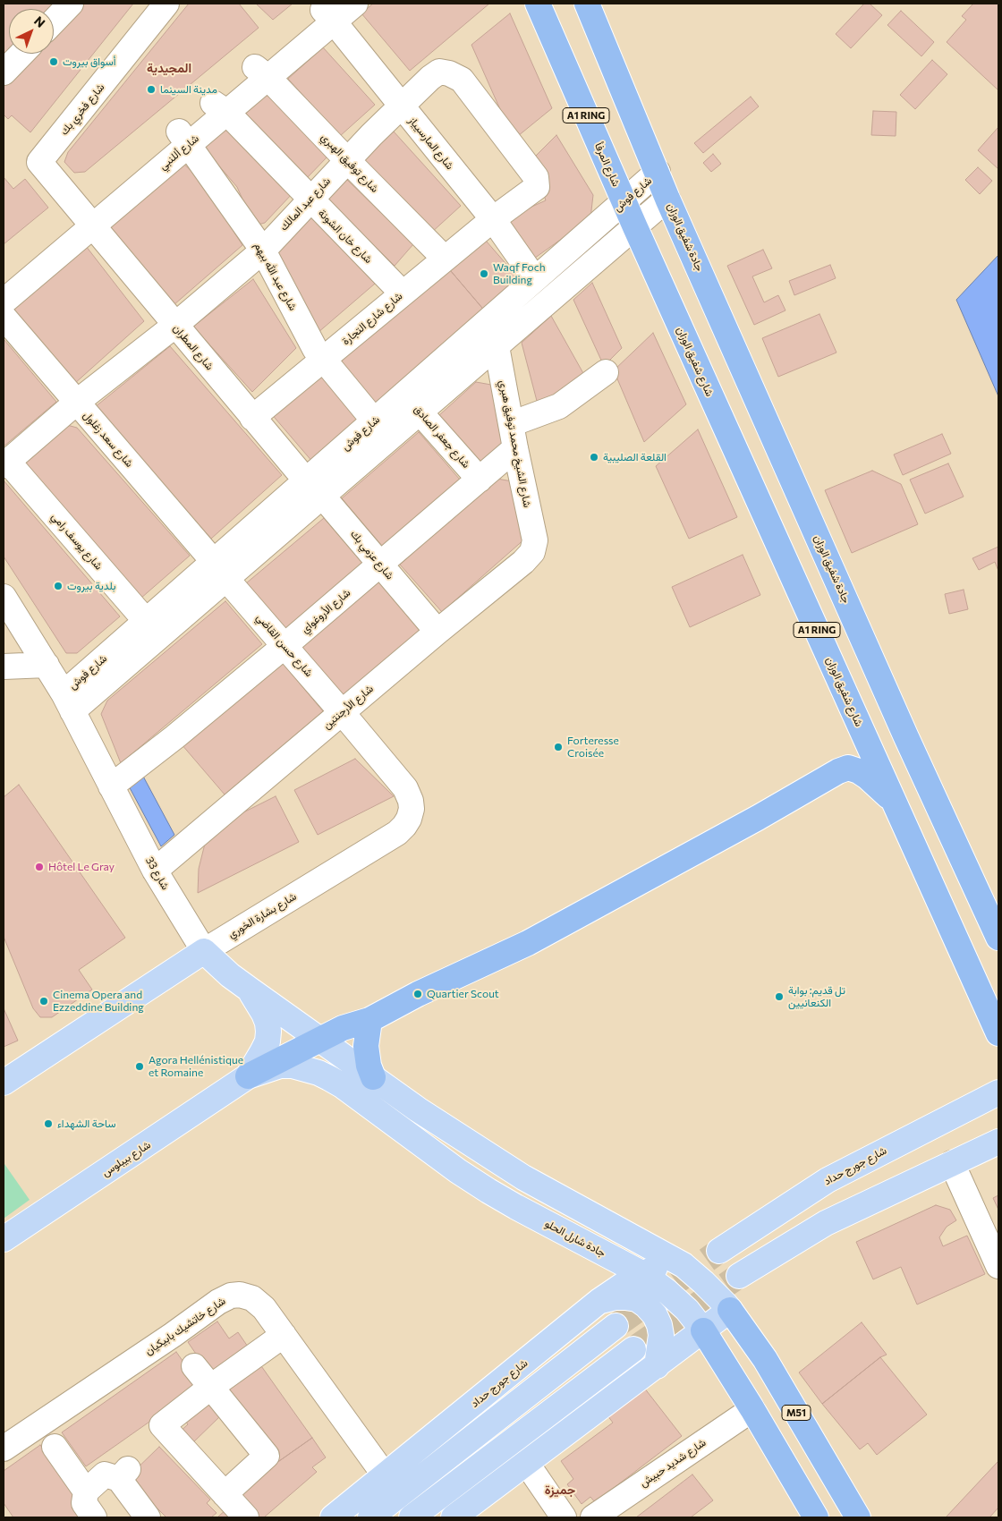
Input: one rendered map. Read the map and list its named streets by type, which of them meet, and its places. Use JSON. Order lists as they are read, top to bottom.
{
  "streets": {
    "highway": [
      "A1 RING",
      "شارع المرفأ",
      "جادة شفيق الوزان",
      "شارع شفيق الوزان",
      "جادة شارل الحلو",
      "M51"
    ],
    "main road": [
      "شارع 33",
      "شارع بشارة الخوري",
      "شارع بيبلوس",
      "شارع جورج حداد"
    ],
    "street": [
      "شارع فخري بك",
      "شارع المارسيياز",
      "شارع أللنبي",
      "شارع توفيق الهبري",
      "شارع فوش",
      "شارع عبد المالك",
      "شارع خان الشونة",
      "شارع عبد الله بيهم",
      "شارع شارع التجارة",
      "شارع المطران",
      "شارع جعفر الصادق",
      "شارع سعد زغلول",
      "شارع الشيخ محمد توفيق هبري",
      "شارع يوسف رامي",
      "شارع عزمي بك",
      "شارع الأروغواي",
      "شارع حسن القاضي",
      "شارع الأرجنتين",
      "شارع خاتشيك بابيكيان",
      "شارع شديد حبيش"
    ]
  },
  "crossings": [
    ["شارع فخري بك", "شارع أللنبي"],
    ["شارع فخري بك", "شارع المطران"],
    ["A1 RING", "شارع فوش"],
    ["A1 RING", "جادة شفيق الوزان"],
    ["شارع المارسيياز", "شارع أللنبي"],
    ["شارع المارسيياز", "شارع فوش"],
    ["شارع المارسيياز", "شارع عبد المالك"],
    ["شارع المارسيياز", "شارع شارع التجارة"],
    ["شارع أللنبي", "شارع توفيق الهبري"],
    ["شارع أللنبي", "شارع خان الشونة"],
    ["شارع أللنبي", "شارع عبد الله بيهم"],
    ["شارع أللنبي", "شارع المطران"],
    ["شارع توفيق الهبري", "شارع عبد المالك"],
    ["شارع توفيق الهبري", "شارع شارع التجارة"],
    ["شارع المرفأ", "شارع فوش"],
    ["شارع المرفأ", "شارع شفيق الوزان"],
    ["شارع فوش", "جادة شفيق الوزان"],
    ["شارع فوش", "شارع عبد الله بيهم"],
    ["شارع فوش", "شارع المطران"],
    ["شارع فوش", "شارع شفيق الوزان"],
    ["شارع فوش", "شارع جعفر الصادق"],
    ["شارع فوش", "شارع سعد زغلول"],
    ["شارع فوش", "شارع الشيخ محمد توفيق هبري"],
    ["شارع فوش", "شارع يوسف رامي"],
    ["شارع فوش", "شارع عزمي بك"],
    ["شارع فوش", "شارع حسن القاضي"],
    ["شارع فوش", "شارع 33"],
    ["شارع عبد المالك", "شارع خان الشونة"],
    ["شارع عبد المالك", "شارع عبد الله بيهم"],
    ["شارع عبد المالك", "شارع شارع التجارة"],
    ["شارع عبد المالك", "شارع المطران"],
    ["شارع عبد المالك", "شارع سعد زغلول"],
    ["شارع عبد المالك", "شارع يوسف رامي"],
    ["شارع خان الشونة", "شارع شارع التجارة"],
    ["شارع عبد الله بيهم", "شارع شارع التجارة"],
    ["شارع شارع التجارة", "شارع المطران"],
    ["شارع المطران", "شارع عزمي بك"],
    ["شارع جعفر الصادق", "شارع الأروغواي"],
    ["شارع سعد زغلول", "شارع حسن القاضي"],
    ["شارع الشيخ محمد توفيق هبري", "شارع الأروغواي"],
    ["شارع الشيخ محمد توفيق هبري", "شارع الأرجنتين"],
    ["شارع عزمي بك", "شارع الأروغواي"],
    ["شارع عزمي بك", "شارع الأرجنتين"],
    ["شارع الأروغواي", "شارع حسن القاضي"],
    ["شارع الأروغواي", "شارع 33"],
    ["شارع حسن القاضي", "شارع الأرجنتين"],
    ["شارع حسن القاضي", "شارع بشارة الخوري"],
    ["شارع الأرجنتين", "شارع 33"],
    ["شارع الأرجنتين", "شارع بشارة الخوري"],
    ["شارع 33", "شارع بشارة الخوري"],
    ["شارع بيبلوس", "جادة شارل الحلو"],
    ["شارع جورج حداد", "جادة شارل الحلو"],
    ["شارع جورج حداد", "شارع خاتشيك بابيكيان"],
    ["جادة شارل الحلو", "شارع شديد حبيش"]
  ],
  "districts": ["المجيدية", "جميزة"],
  "places": [
    "أسواق بيروت",
    "مدينة السينما",
    "Waqf Foch Building",
    "القلعة الصليبية",
    "بلدية بيروت",
    "Forteresse Croisée",
    "Hôtel Le Gray",
    "Quartier Scout",
    "تل قديم: بوابة الكنعانيين",
    "Cinema Opera and Ezzeddine Building",
    "Agora Hellénistique et Romaine",
    "ساحة الشهداء"
  ],
  "north": "top right"
}
